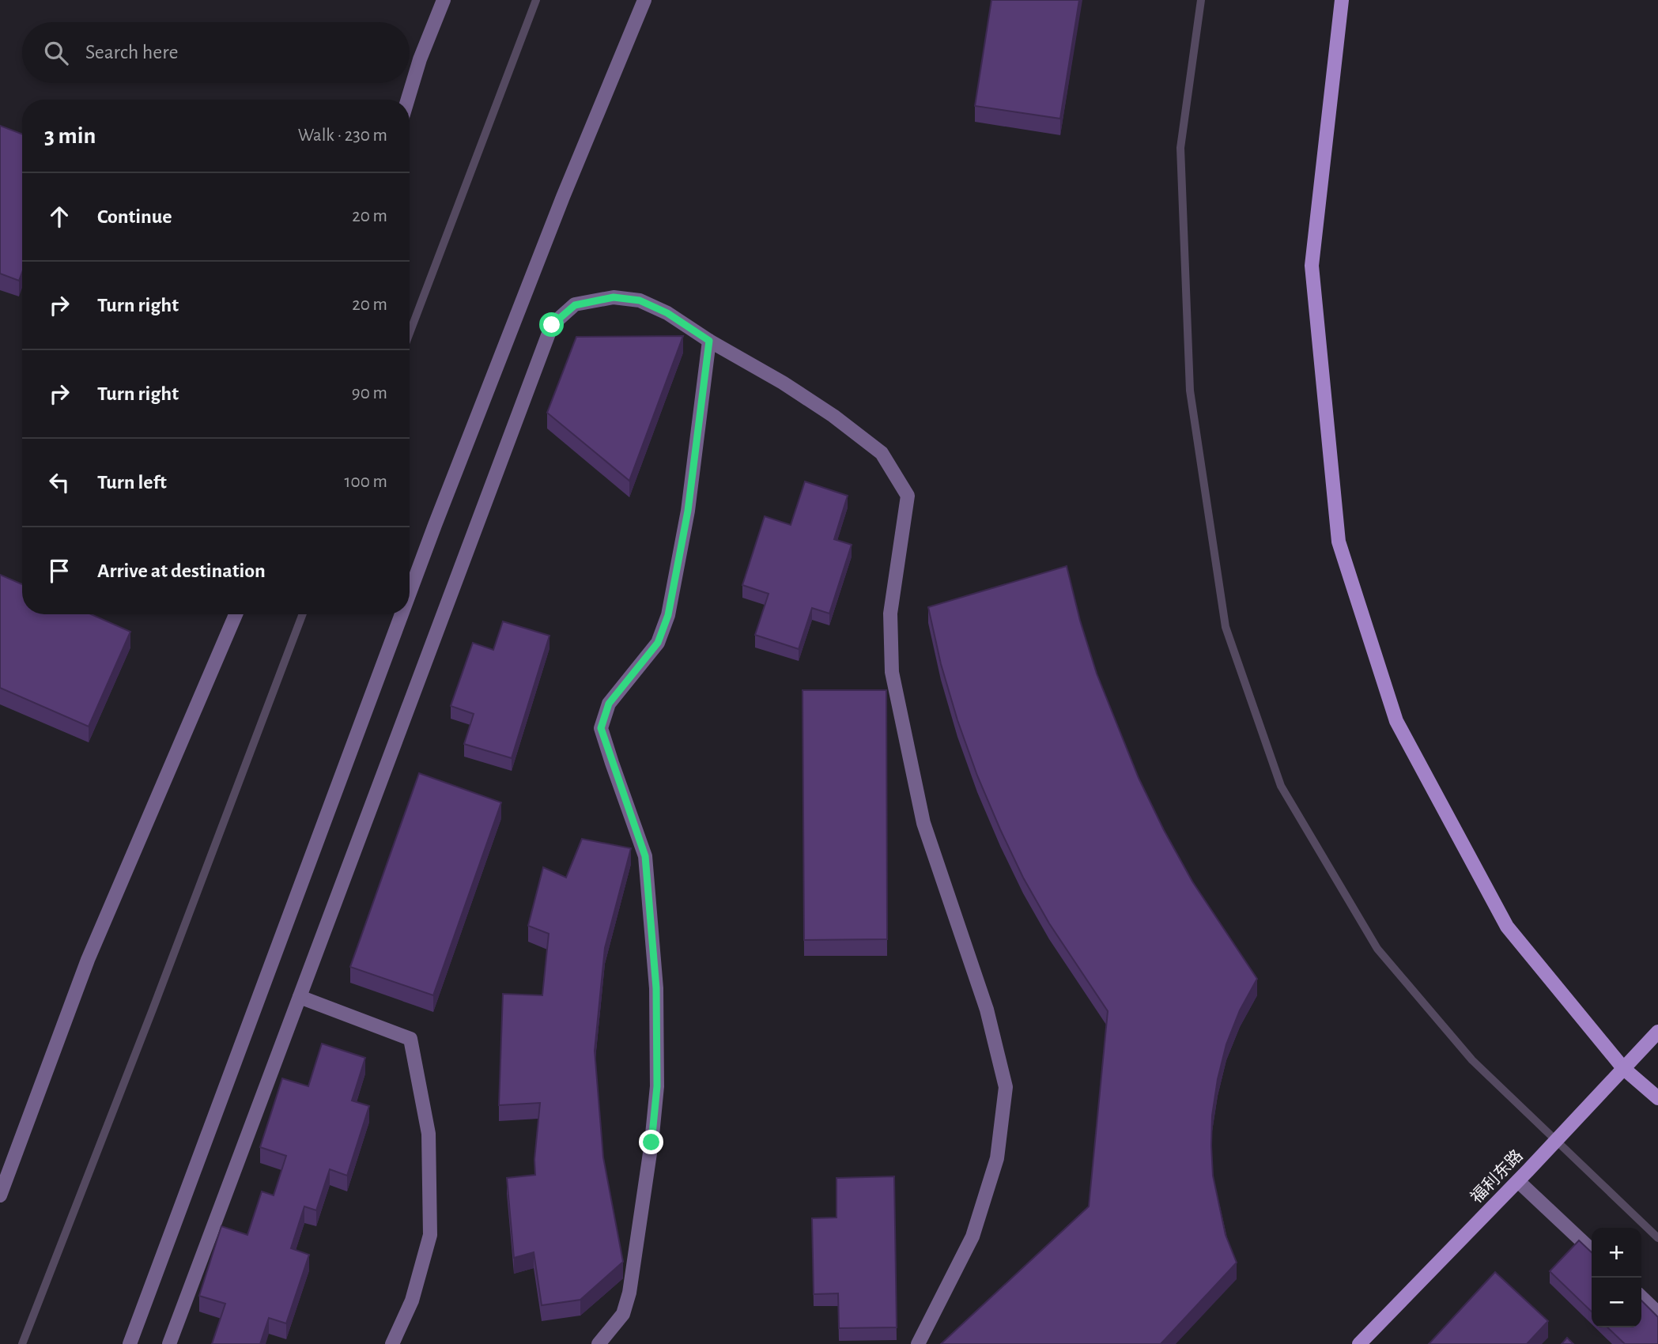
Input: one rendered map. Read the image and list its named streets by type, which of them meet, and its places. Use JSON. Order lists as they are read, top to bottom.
{
  "streets": {
    "street": ["福利东路"]
  },
  "page": {
    "search": "Search here",
    "heading": ["3 min", "Walk · 230 m"],
    "list": [
      ["Continue", "20 m"],
      ["Turn right", "20 m"],
      ["Turn right", "90 m"],
      ["Turn left", "100 m"],
      "Arrive at destination"
    ],
    "map_buttons": ["+", "−"]
  }
}
